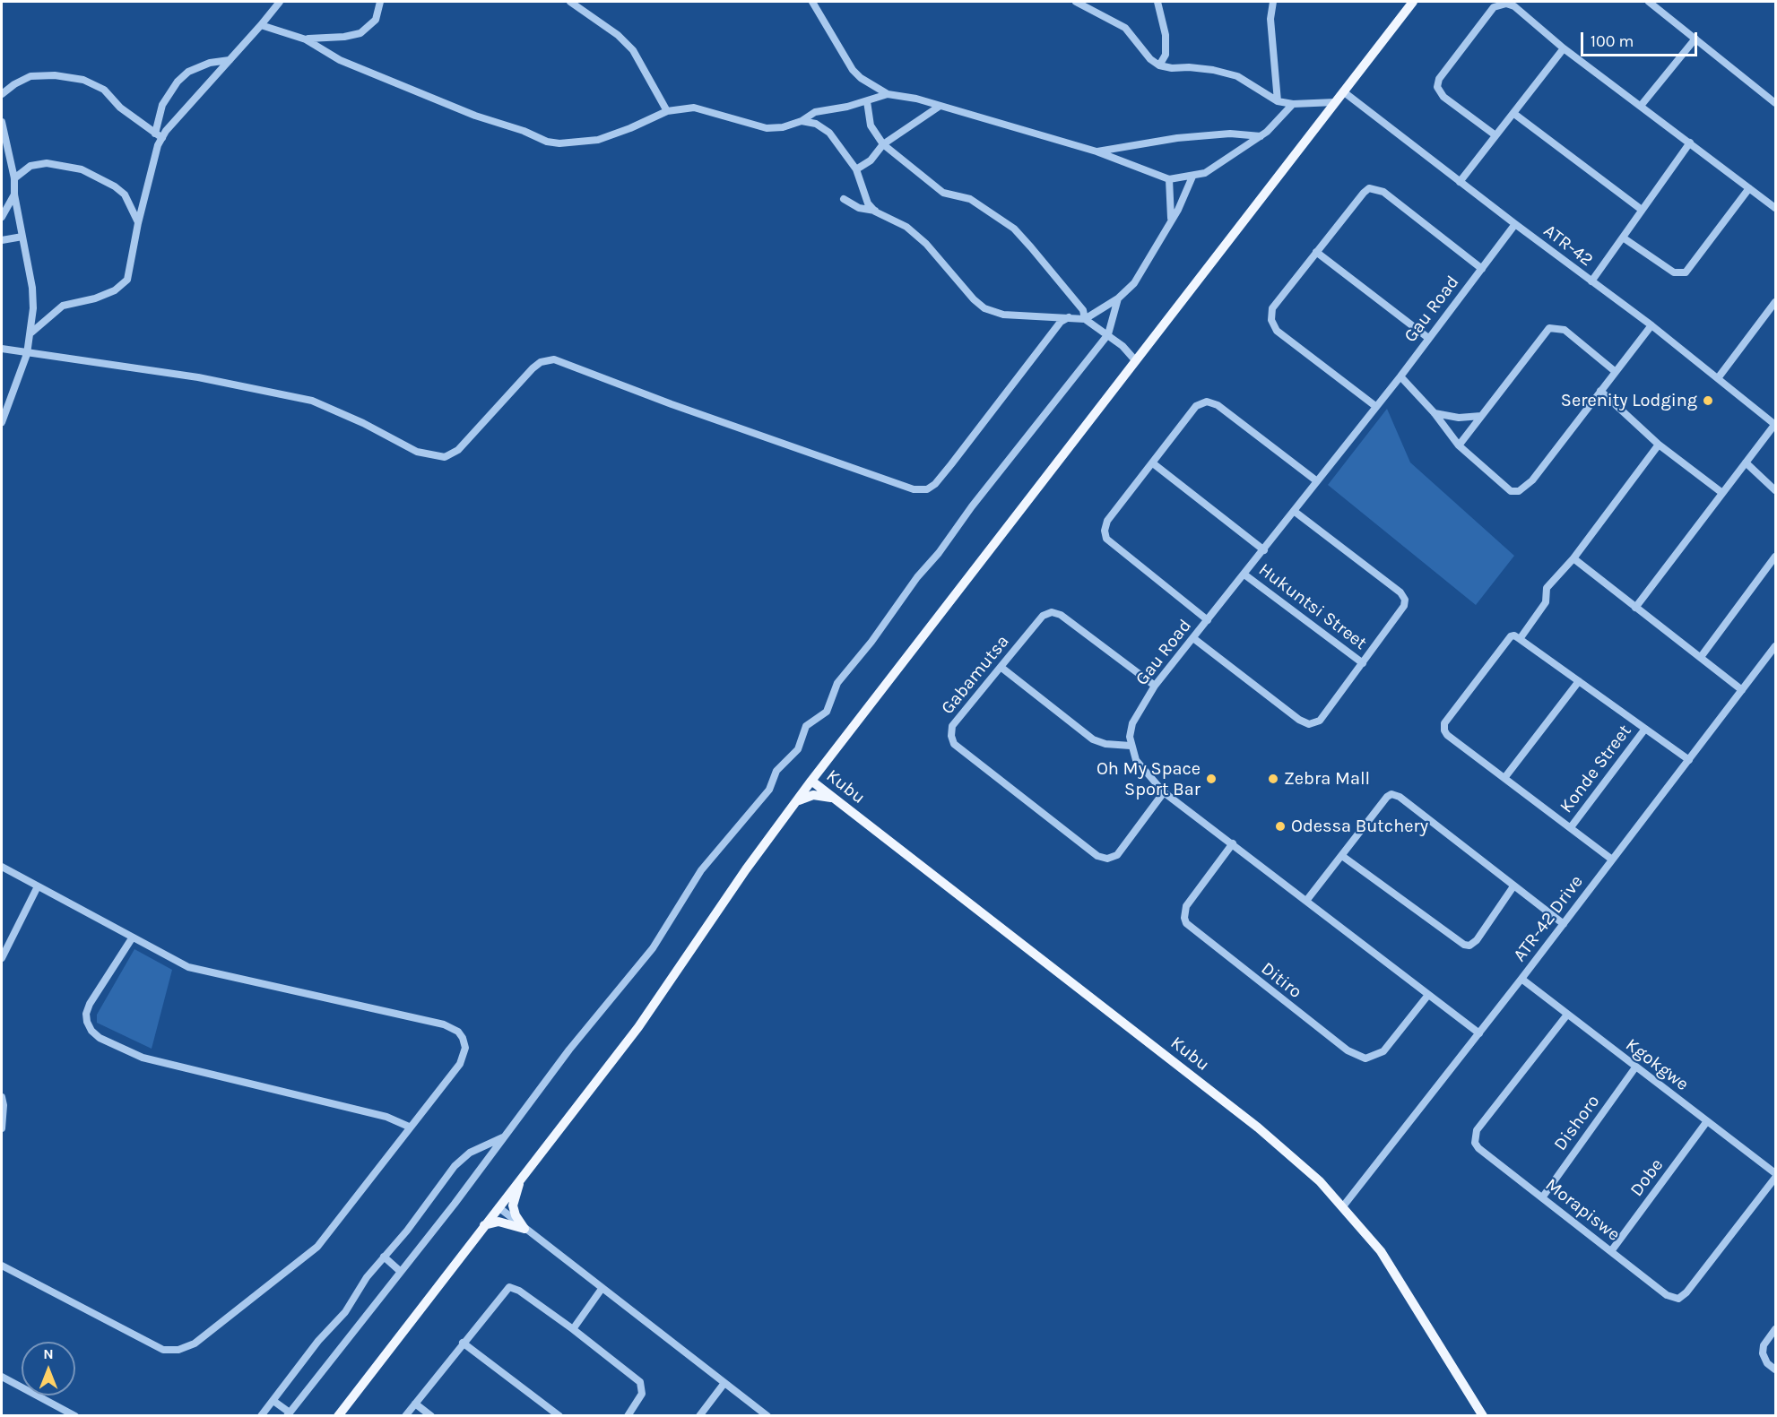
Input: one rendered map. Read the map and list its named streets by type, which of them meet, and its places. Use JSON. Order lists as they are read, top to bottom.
{
  "streets": {
    "main road": ["Kubu"],
    "street": [
      "ATR-42",
      "Gau Road",
      "Hukuntsi Street",
      "Gabamutsa",
      "Konde Street",
      "ATR-42 Drive",
      "Ditiro",
      "Kgokgwe",
      "Dishoro",
      "Dobe",
      "Morapiswe"
    ]
  },
  "crossings": [
    ["ATR-42", "Gau Road"],
    ["Gau Road", "Hukuntsi Street"],
    ["Gau Road", "Gabamutsa"],
    ["Kubu", "ATR-42 Drive"],
    ["ATR-42 Drive", "Kgokgwe"],
    ["Kgokgwe", "Dishoro"],
    ["Kgokgwe", "Dobe"],
    ["Kgokgwe", "Morapiswe"],
    ["Dishoro", "Morapiswe"],
    ["Dobe", "Morapiswe"]
  ],
  "places": [
    "Serenity Lodging",
    "Oh My Space Sport Bar",
    "Zebra Mall",
    "Odessa Butchery"
  ],
  "scale_bar": "100 m",
  "north": "top"
}
